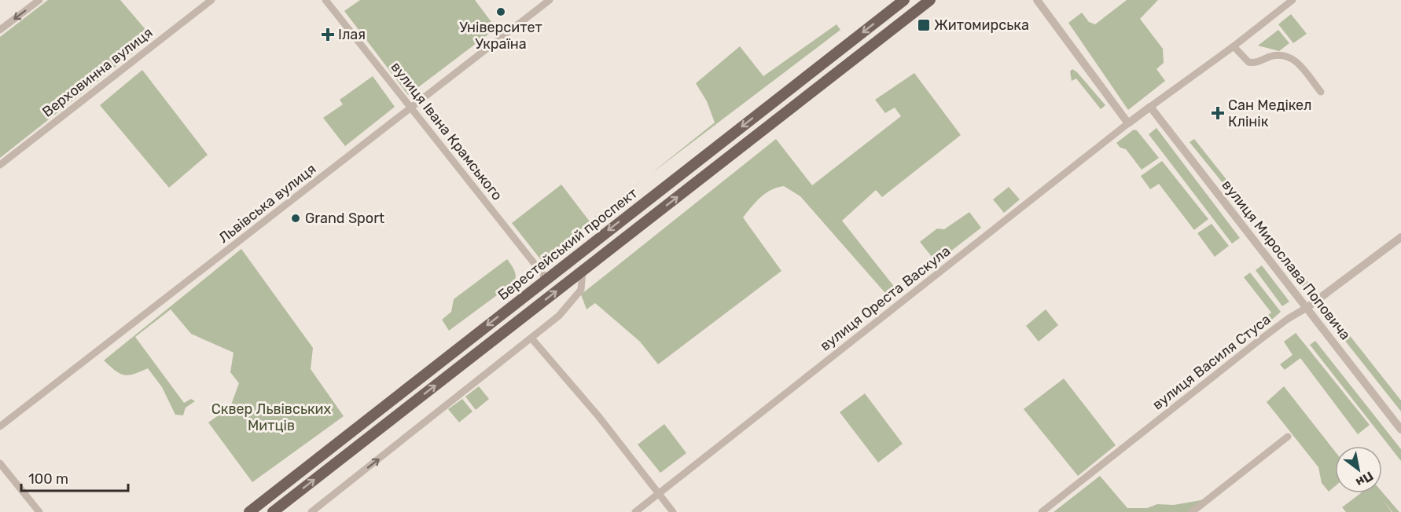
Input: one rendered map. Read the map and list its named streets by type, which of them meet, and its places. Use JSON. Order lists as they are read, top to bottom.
{
  "streets": {
    "main road": ["Берестейський проспект"],
    "street": [
      "Верховинна вулиця",
      "вулиця Івана Крамського",
      "Львівська вулиця",
      "вулиця Мирослава Поповича",
      "вулиця Ореста Васкула",
      "вулиця Василя Стуса"
    ]
  },
  "crossings": [
    ["вулиця Івана Крамського", "Львівська вулиця"],
    ["вулиця Івана Крамського", "Берестейський проспект"],
    ["вулиця Мирослава Поповича", "вулиця Василя Стуса"]
  ],
  "parks": ["Сквер Львівських Митців"],
  "places": {
    "other": ["Університет Україна", "Grand Sport"],
    "transit": ["Житомирська"],
    "health": ["Ілая", "Сан Медікел Клінік"]
  },
  "scale_bar": "100 m",
  "north": "bottom right"
}
